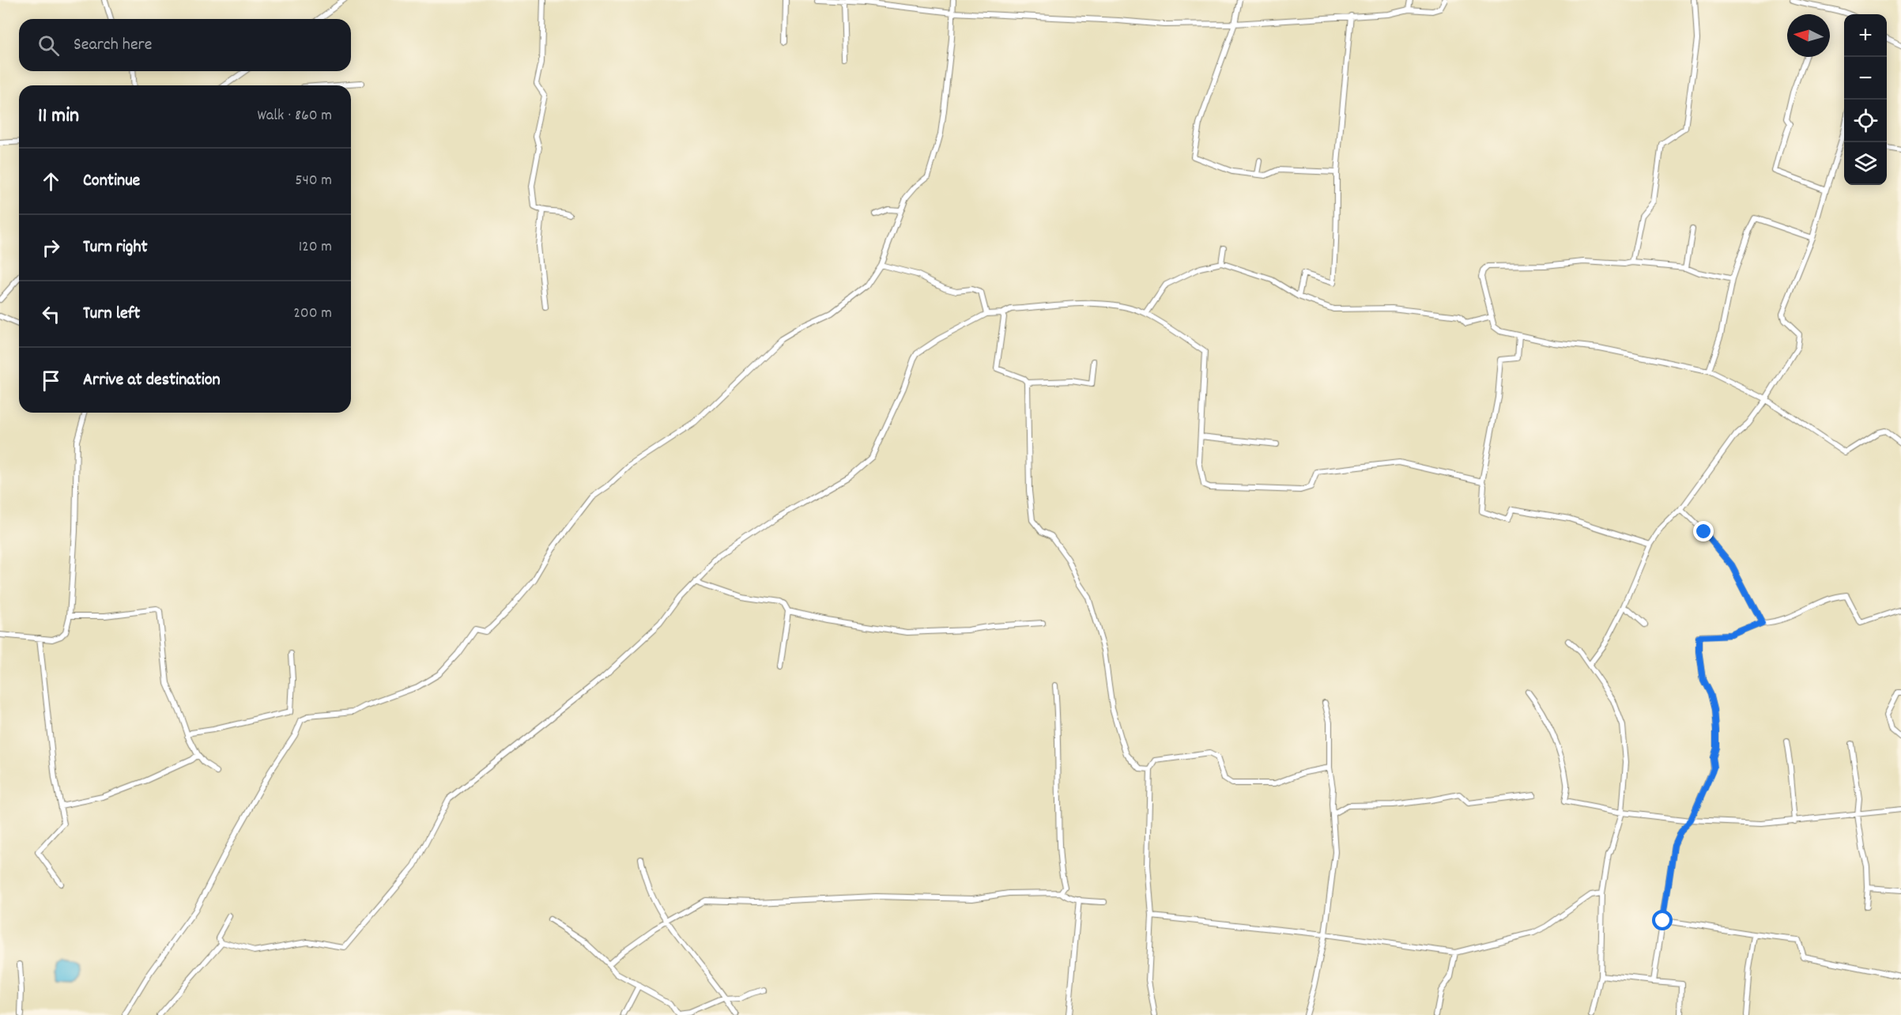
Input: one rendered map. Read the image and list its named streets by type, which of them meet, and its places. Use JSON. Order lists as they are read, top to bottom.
{
  "north": "left",
  "page": {
    "map_buttons": ["+", "−"],
    "search": "Search here",
    "heading": ["11 min", "Walk · 860 m"],
    "list": [
      ["Continue", "540 m"],
      ["Turn right", "120 m"],
      ["Turn left", "200 m"],
      "Arrive at destination"
    ]
  }
}
